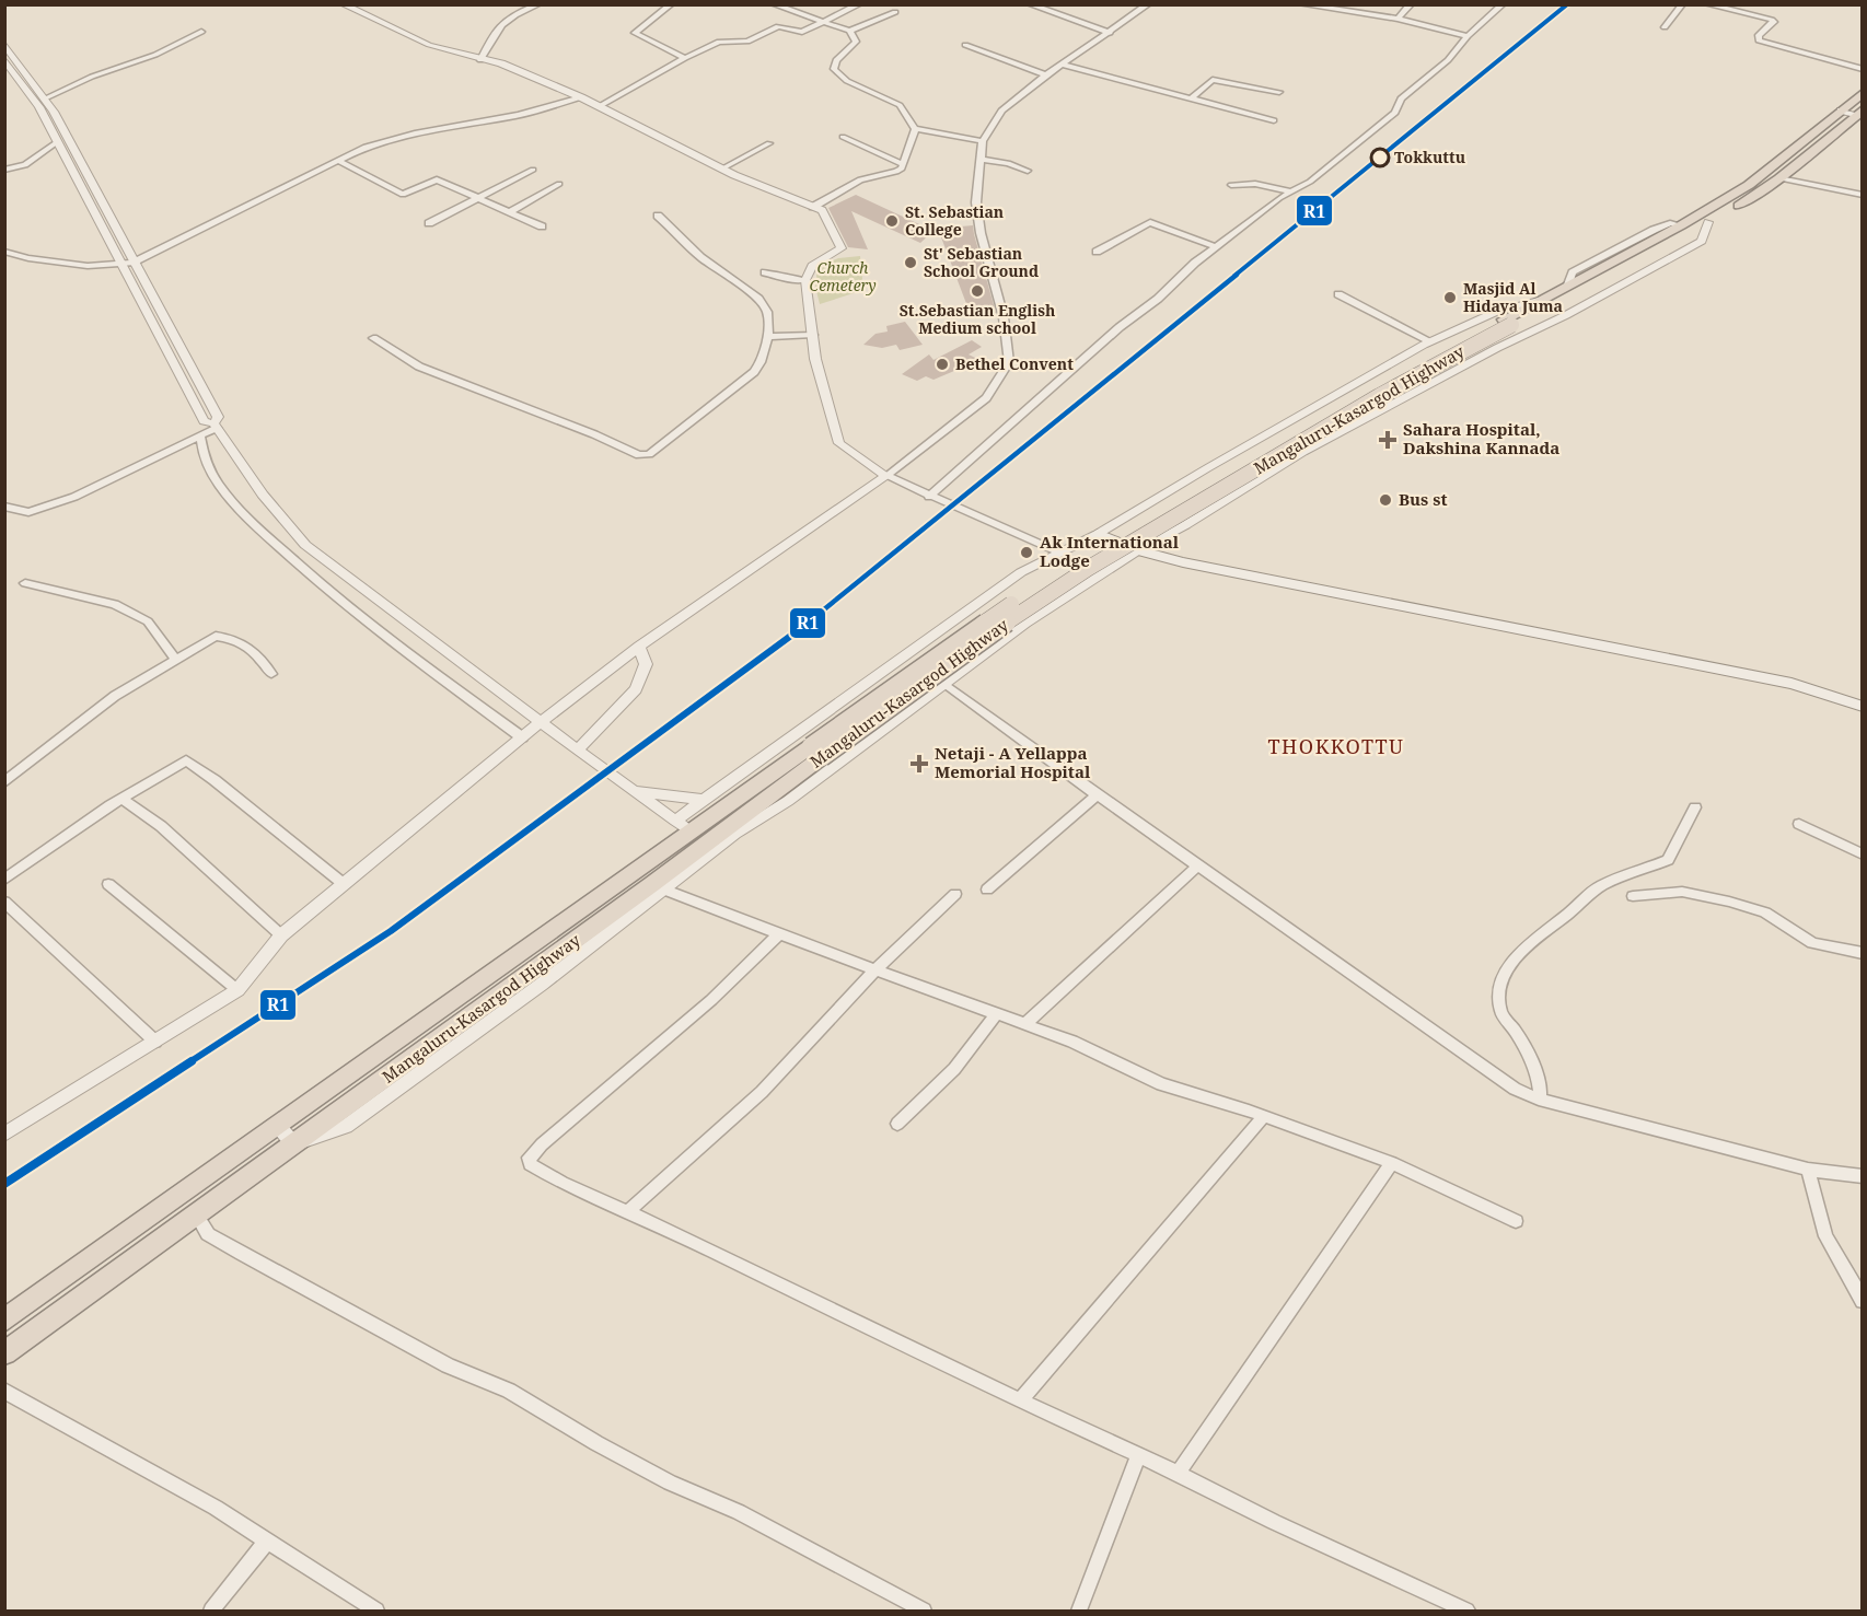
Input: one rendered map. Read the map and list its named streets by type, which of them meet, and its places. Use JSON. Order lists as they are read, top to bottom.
{
  "streets": {
    "highway": ["Mangaluru-Kasargod Highway"]
  },
  "districts": ["THOKKOTTU"],
  "parks": ["Church Cemetery"],
  "places": {
    "other": [
      "Tokkuttu",
      "St. Sebastian College",
      "St' Sebastian School Ground",
      "St.Sebastian English Medium school",
      "Masjid Al Hidaya Juma",
      "Bethel Convent",
      "Bus st",
      "Ak International Lodge"
    ],
    "health": ["Sahara Hospital, Dakshina Kannada", "Netaji - A Yellappa Memorial Hospital"]
  },
  "lines": ["transit line R1"]
}
